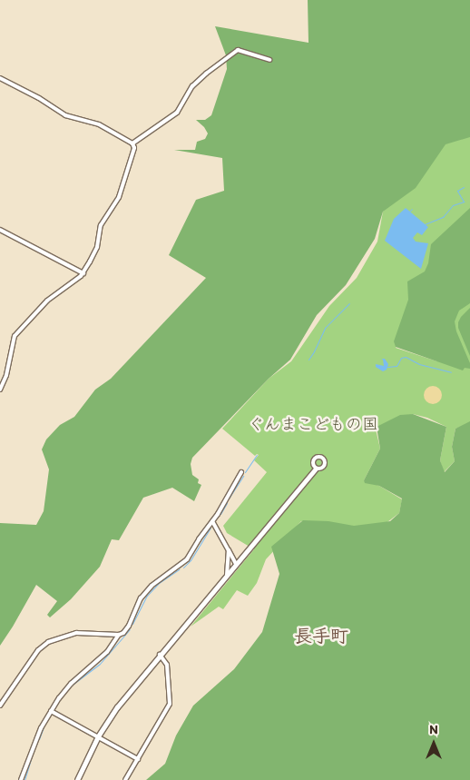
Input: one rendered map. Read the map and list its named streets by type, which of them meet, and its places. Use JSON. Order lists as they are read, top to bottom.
{
  "districts": ["長手町"],
  "parks": ["ぐんまこどもの国"],
  "north": "top"
}
